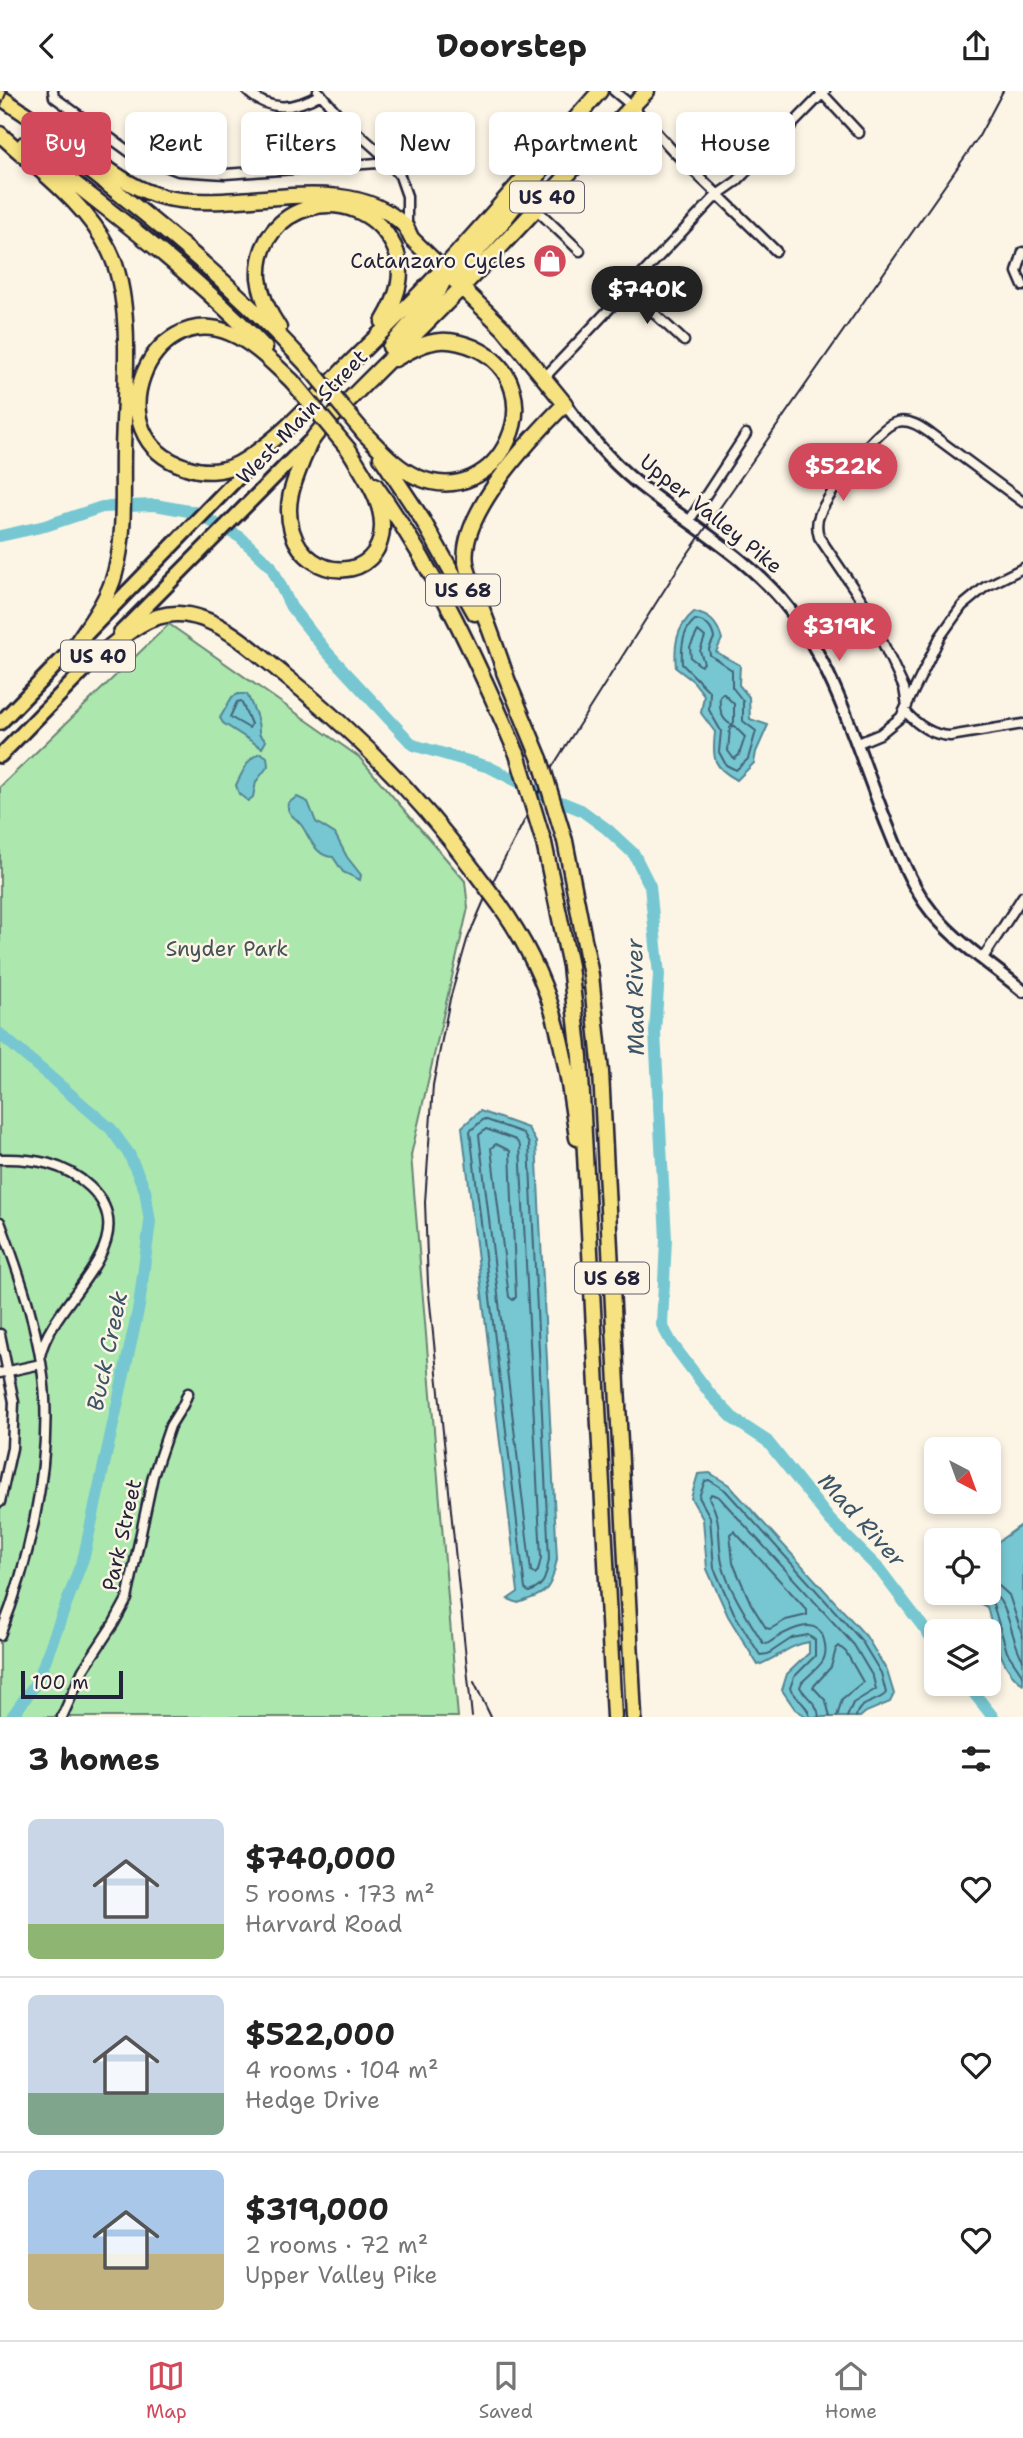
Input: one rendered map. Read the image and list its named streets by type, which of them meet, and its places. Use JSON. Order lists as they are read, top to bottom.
{
  "streets": {
    "highway": [
      "US 40",
      "West Main Street",
      "Upper Valley Pike",
      "US 68"
    ],
    "street": ["Park Street"]
  },
  "crossings": [
    ["US 40", "West Main Street"],
    ["West Main Street", "Upper Valley Pike"]
  ],
  "water": ["Mad River", "Buck Creek"],
  "parks": ["Snyder Park"],
  "places": {
    "shop": ["Catanzaro Cycles"]
  },
  "scale_bar": "100 m",
  "north": "bottom right",
  "page": {
    "header": "Doorstep",
    "chip": [
      "Buy",
      "Rent",
      "Filters",
      "New",
      "Apartment",
      "House"
    ],
    "price": ["$740K", "$522K", "$319K"],
    "scale": "100 m",
    "heading": "3 homes",
    "list": [
      {
        "name": "$740,000",
        "note": "5 rooms · 173 m² · Harvard Road"
      },
      {
        "name": "$522,000",
        "note": "4 rooms · 104 m² · Hedge Drive"
      },
      {
        "name": "$319,000",
        "note": "2 rooms · 72 m² · Upper Valley Pike"
      }
    ],
    "tabs": ["Map", "Saved", "Home"]
  }
}
